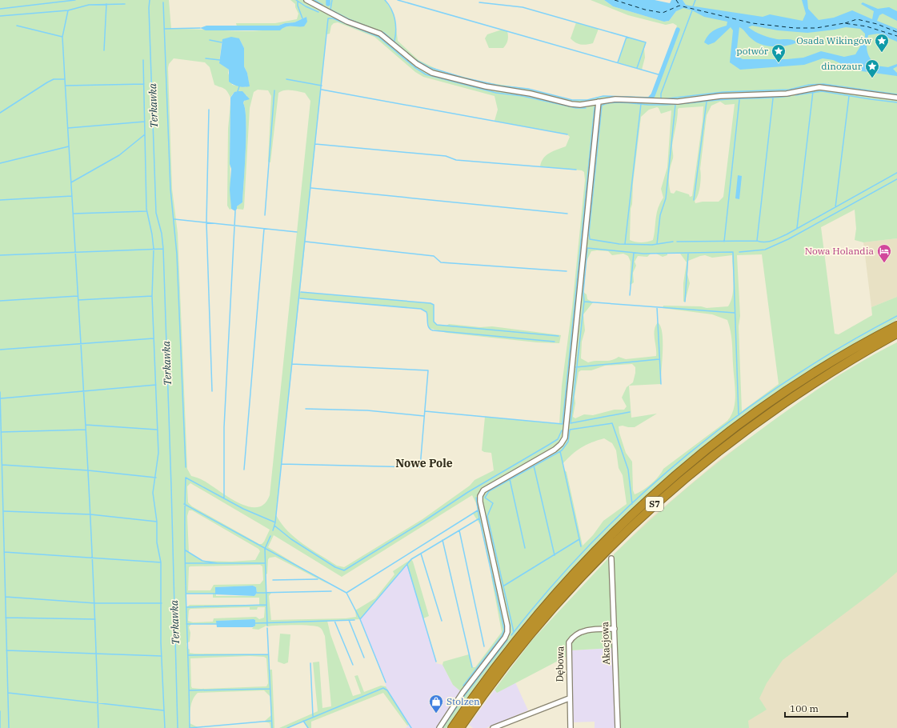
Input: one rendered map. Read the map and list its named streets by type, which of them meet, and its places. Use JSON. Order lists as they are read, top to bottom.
{
  "streets": {
    "highway": ["S7"],
    "street": ["Akacjowa", "Dębowa"]
  },
  "crossings": [
    ["Akacjowa", "Dębowa"]
  ],
  "districts": ["Nowe Pole"],
  "water": ["Terkawka"],
  "places": {
    "place": ["Osada Wikingów", "potwór", "dinozaur"],
    "hotel": ["Nowa Holandia"],
    "shop": ["Stolzen"]
  },
  "scale_bar": "100 m"
}
